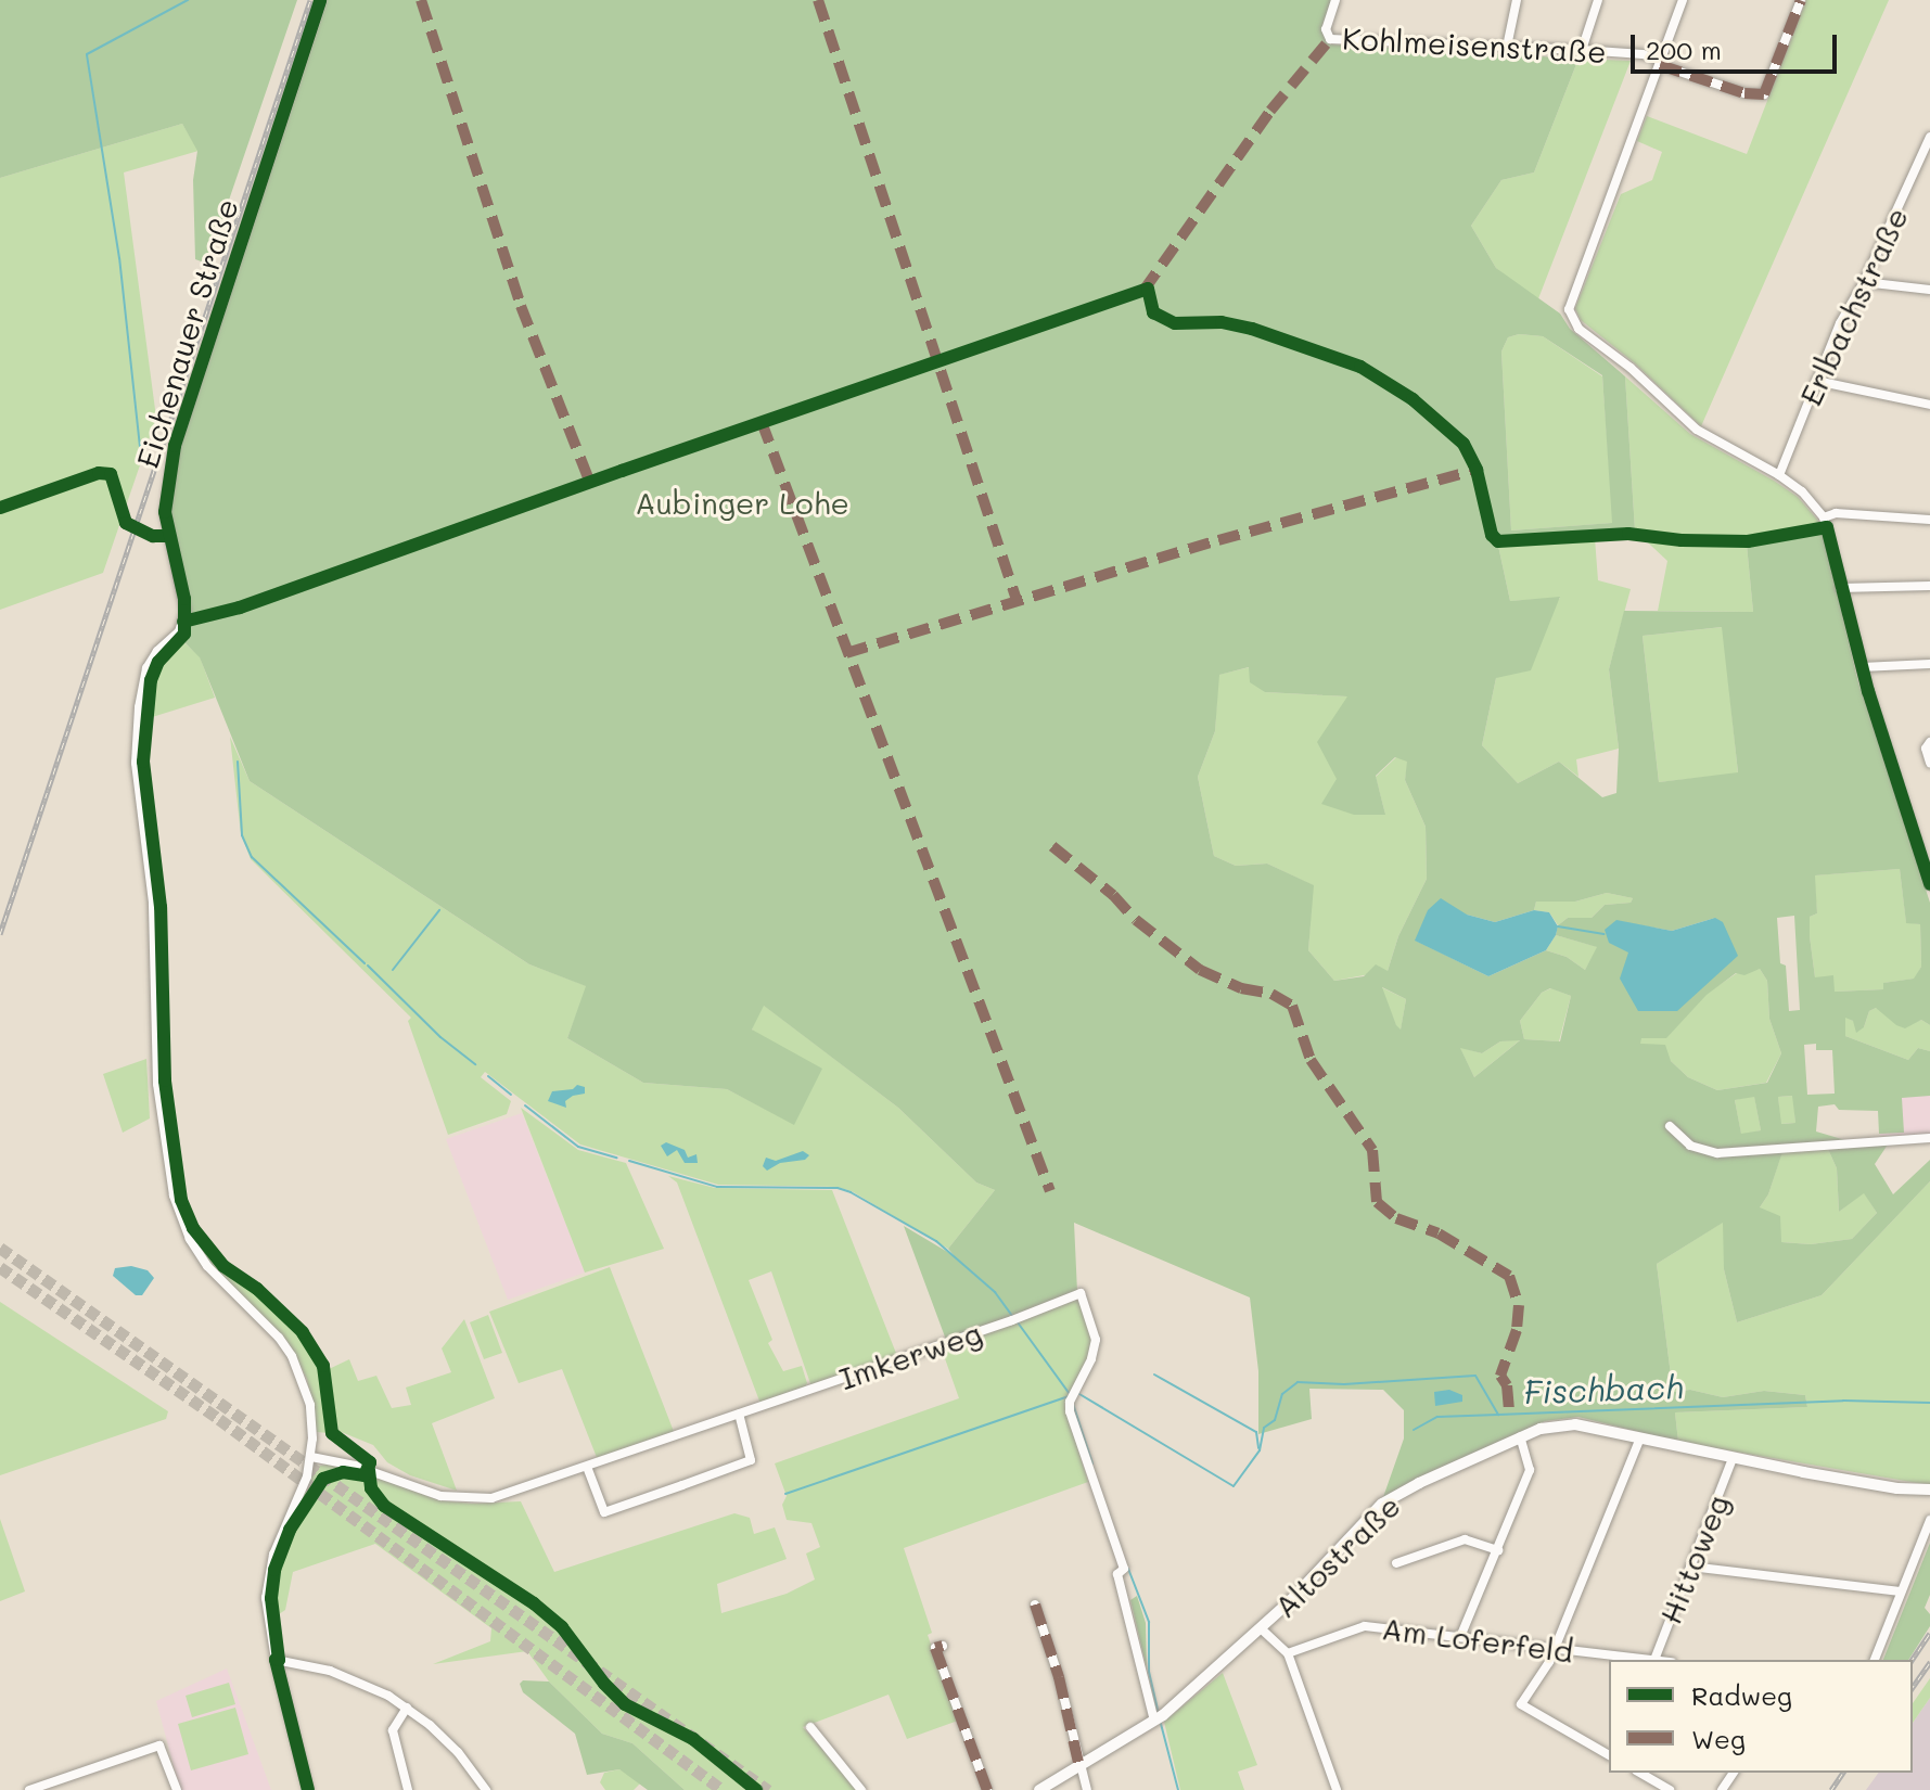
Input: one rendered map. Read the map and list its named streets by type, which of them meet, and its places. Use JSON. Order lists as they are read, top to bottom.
{
  "streets": {
    "main road": ["Altostraße"],
    "street": [
      "Kohlmeisenstraße",
      "Erlbachstraße",
      "Eichenauer Straße",
      "Imkerweg",
      "Hittoweg",
      "Am Loferfeld"
    ]
  },
  "crossings": [
    ["Eichenauer Straße", "Imkerweg"],
    ["Imkerweg", "Altostraße"],
    ["Altostraße", "Hittoweg"],
    ["Hittoweg", "Am Loferfeld"]
  ],
  "water": ["Fischbach"],
  "parks": ["Aubinger Lohe"],
  "legend": ["Radweg", "Weg"],
  "scale_bar": "200 m"
}
